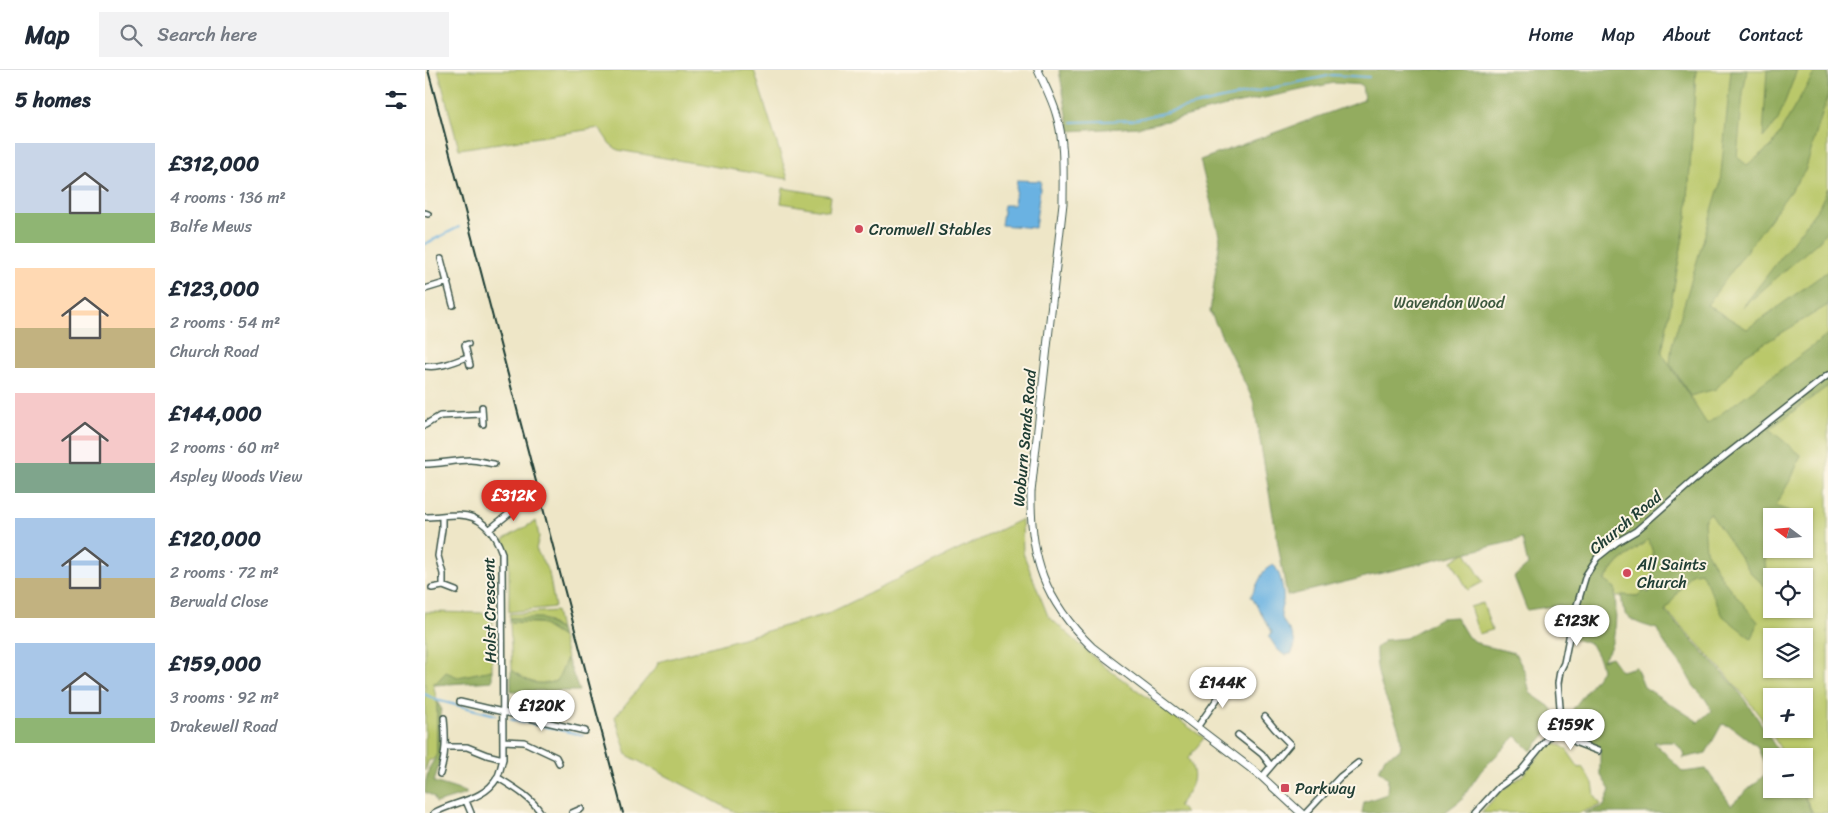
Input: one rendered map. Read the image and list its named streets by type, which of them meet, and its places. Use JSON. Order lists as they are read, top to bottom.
{
  "streets": {
    "street": ["Woburn Sands Road", "Church Road", "Holst Crescent"]
  },
  "parks": ["Wavendon Wood"],
  "places": {
    "other": ["Cromwell Stables", "All Saints Church"],
    "transit": ["Parkway"]
  },
  "north": "left",
  "page": {
    "header": "Map",
    "search": "Search here",
    "nav": [
      "Home",
      "Map",
      "About",
      "Contact"
    ],
    "heading": "5 homes",
    "list": [
      {
        "name": "£312,000",
        "note": "4 rooms · 136 m² · Balfe Mews"
      },
      {
        "name": "£123,000",
        "note": "2 rooms · 54 m² · Church Road"
      },
      {
        "name": "£144,000",
        "note": "2 rooms · 60 m² · Aspley Woods View"
      },
      {
        "name": "£120,000",
        "note": "2 rooms · 72 m² · Berwald Close"
      },
      {
        "name": "£159,000",
        "note": "3 rooms · 92 m² · Drakewell Road"
      }
    ],
    "price": [
      "£312K",
      "£123K",
      "£144K",
      "£120K",
      "£159K"
    ],
    "map_buttons": ["+", "−"]
  }
}
